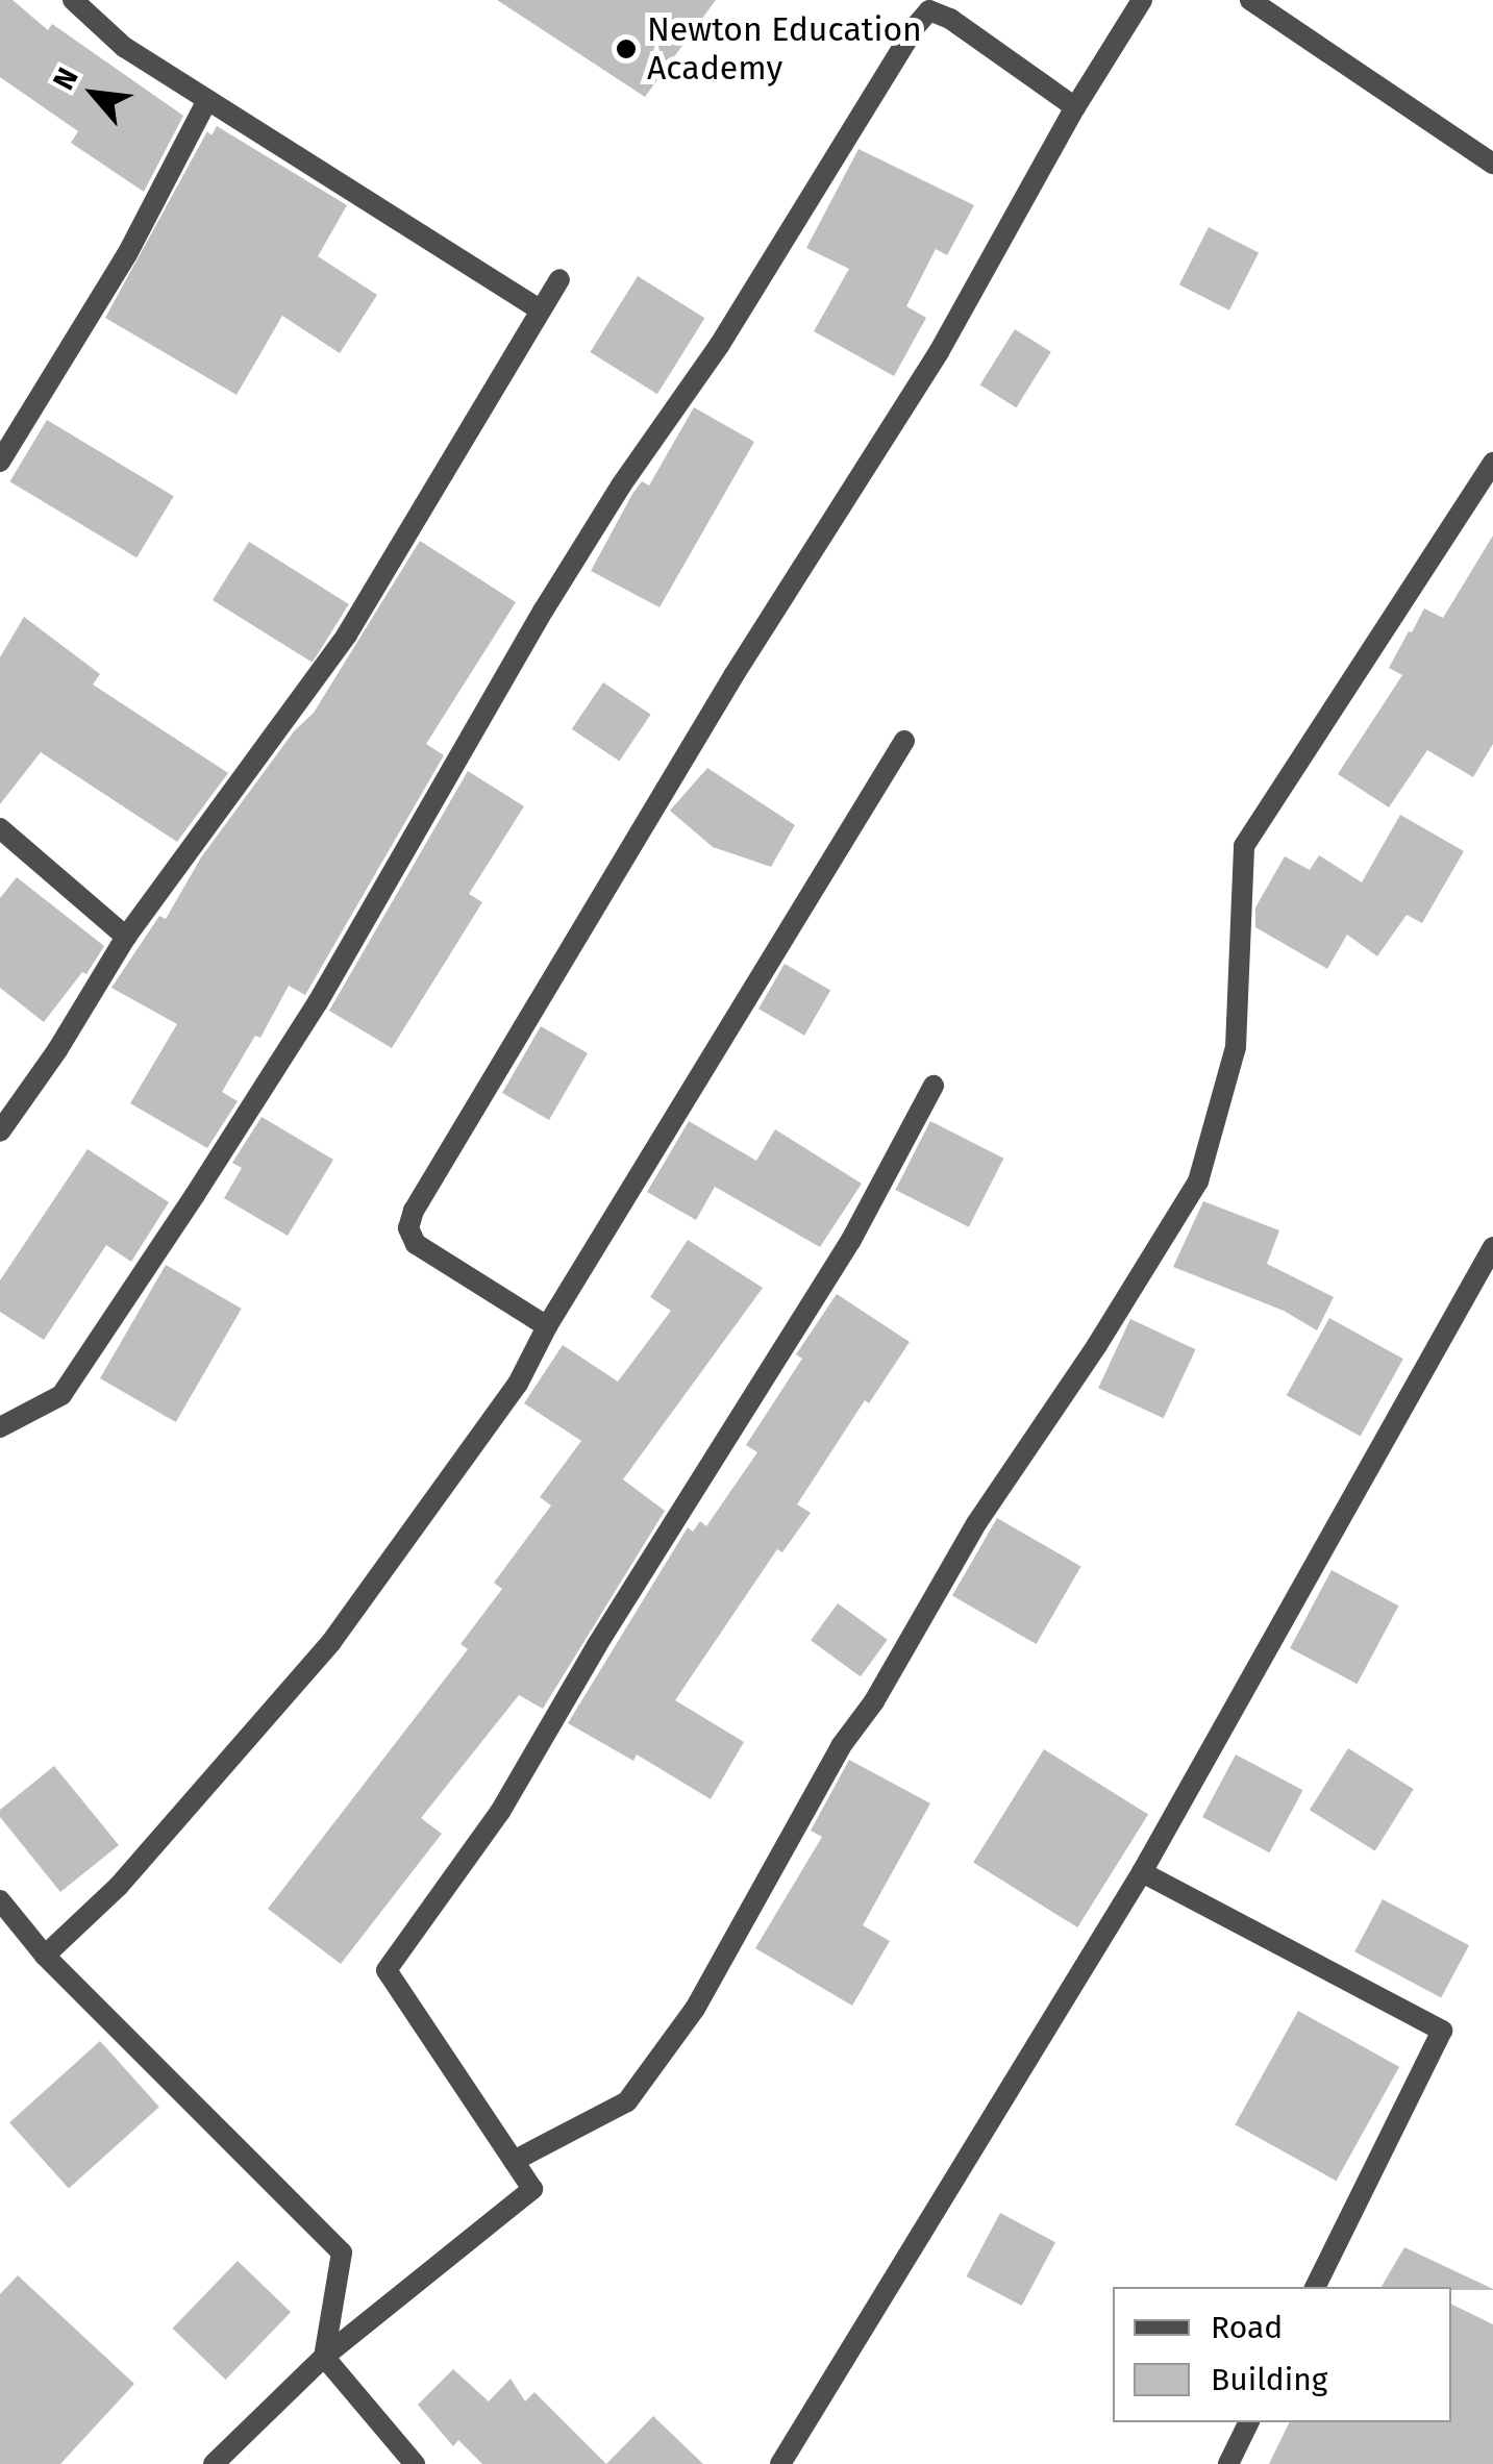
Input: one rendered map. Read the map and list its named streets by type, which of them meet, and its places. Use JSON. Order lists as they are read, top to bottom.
{
  "places": ["Newton Education Academy"],
  "legend": ["Road", "Building"],
  "north": "top left"
}
